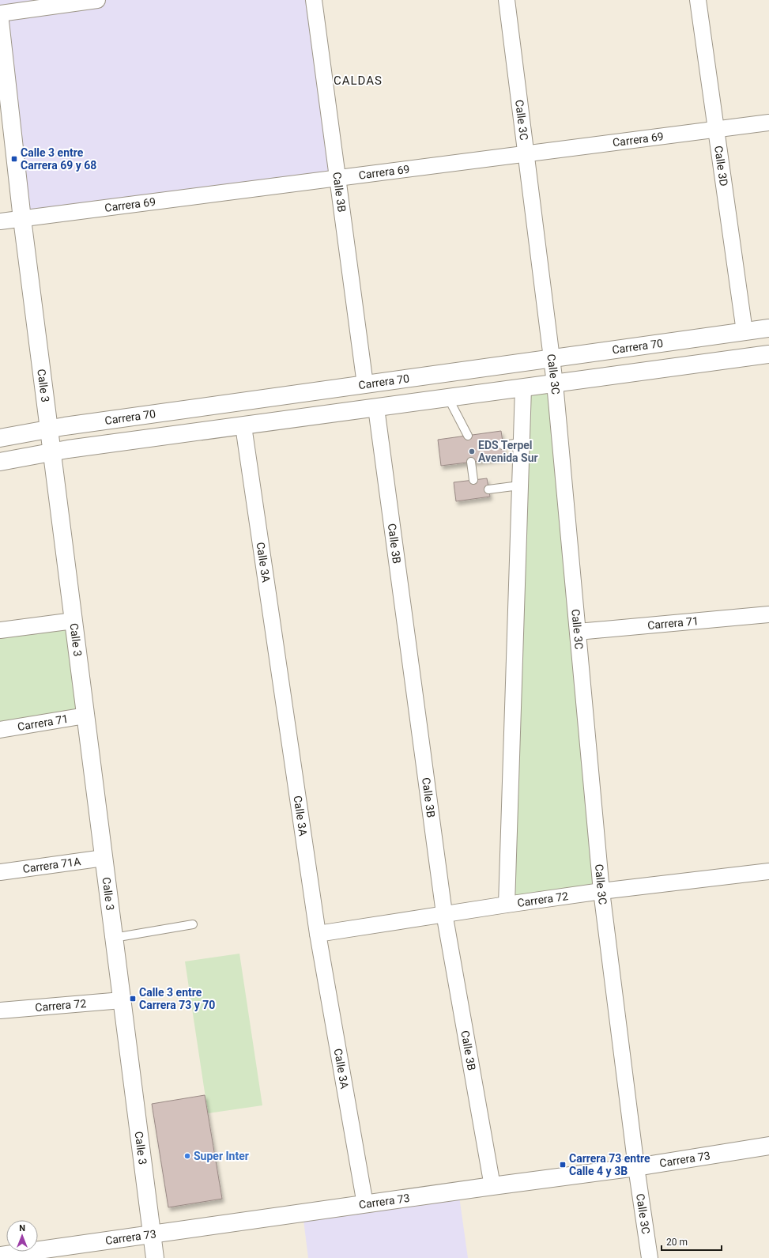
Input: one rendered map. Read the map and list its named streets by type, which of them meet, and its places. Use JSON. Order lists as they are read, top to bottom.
{
  "streets": {
    "street": [
      "Calle 3C",
      "Carrera 69",
      "Calle 3D",
      "Calle 3B",
      "Carrera 70",
      "Calle 3",
      "Calle 3A",
      "Carrera 71",
      "Carrera 71A",
      "Carrera 72",
      "Carrera 73"
    ]
  },
  "crossings": [
    ["Calle 3C", "Carrera 69"],
    ["Calle 3C", "Carrera 70"],
    ["Calle 3C", "Carrera 71"],
    ["Calle 3C", "Carrera 72"],
    ["Calle 3C", "Carrera 73"],
    ["Carrera 69", "Calle 3D"],
    ["Carrera 69", "Calle 3B"],
    ["Carrera 69", "Calle 3"],
    ["Calle 3D", "Carrera 70"],
    ["Calle 3B", "Carrera 70"],
    ["Calle 3B", "Carrera 72"],
    ["Calle 3B", "Carrera 73"],
    ["Carrera 70", "Calle 3"],
    ["Calle 3", "Carrera 71"],
    ["Calle 3", "Carrera 71A"],
    ["Calle 3", "Carrera 72"],
    ["Calle 3", "Carrera 73"],
    ["Calle 3A", "Carrera 72"],
    ["Calle 3A", "Carrera 73"]
  ],
  "districts": ["CALDAS"],
  "places": {
    "transit": ["Calle 3 entre Carrera 69 y 68", "Calle 3 entre Carrera 73 y 70", "Carrera 73 entre Calle 4 y 3B"],
    "other": ["EDS Terpel Avenida Sur", "Super Inter"]
  },
  "scale_bar": "20 m",
  "north": "top"
}
